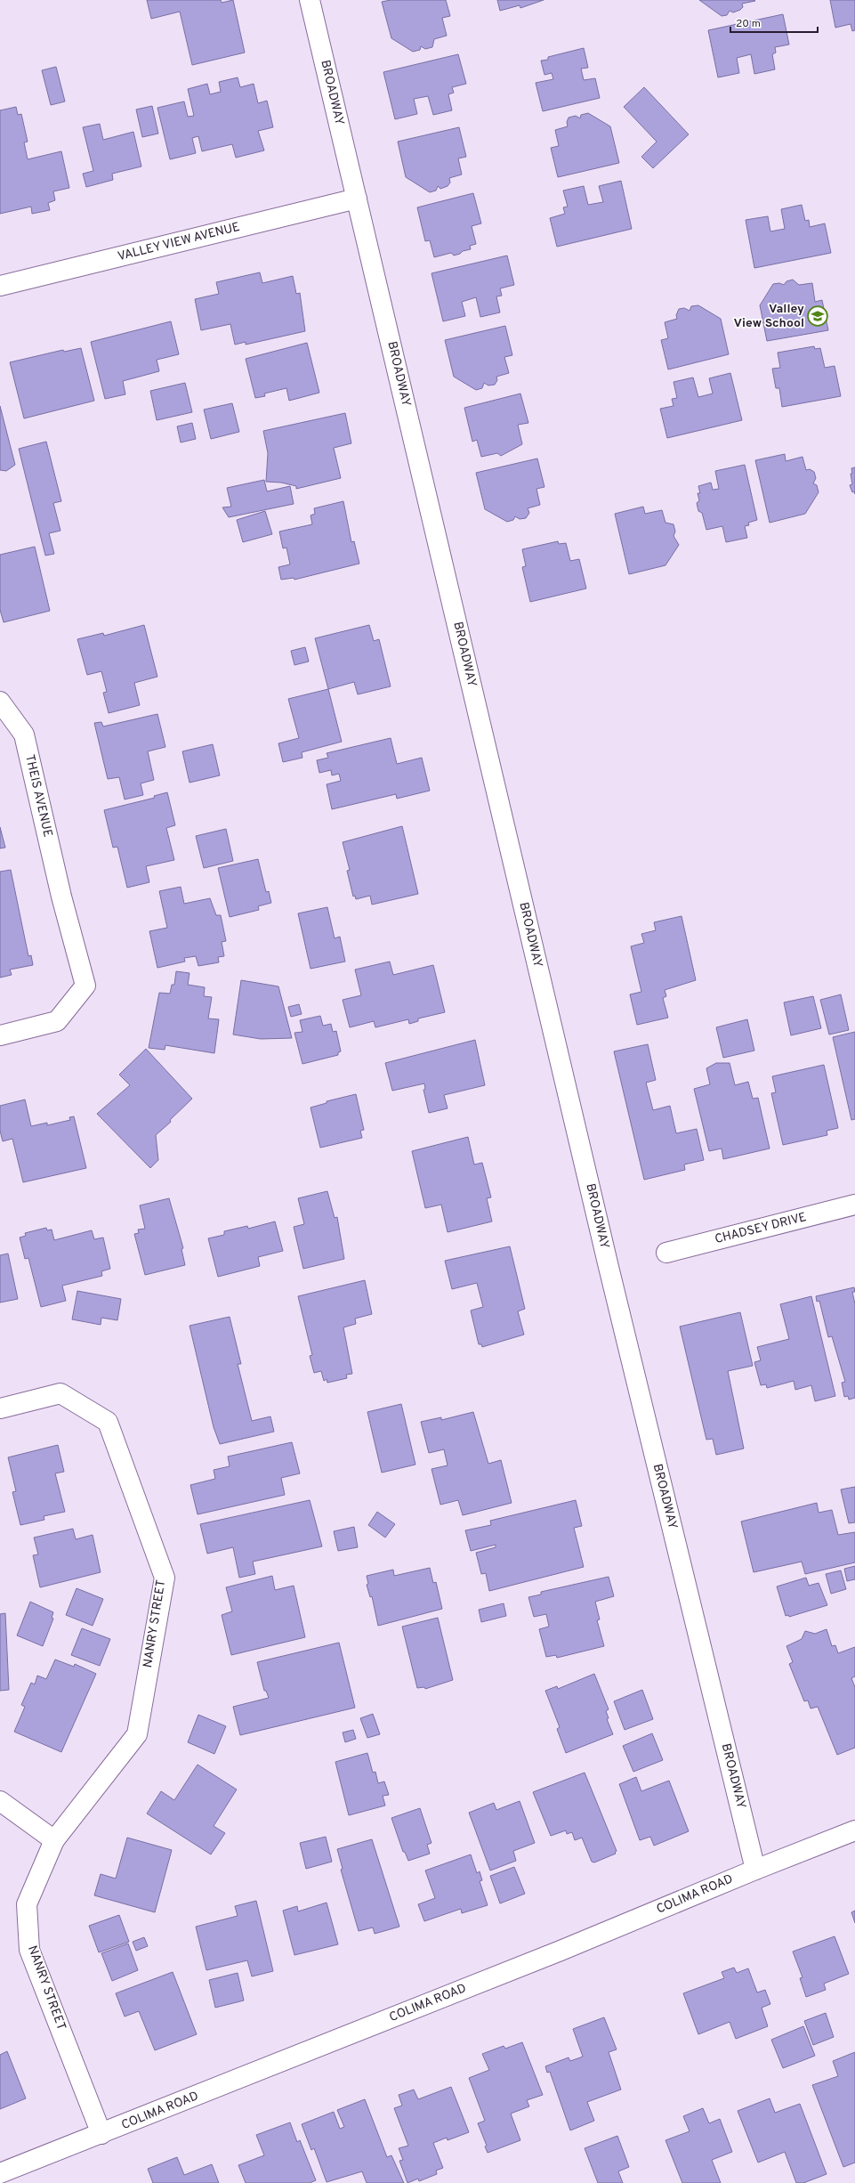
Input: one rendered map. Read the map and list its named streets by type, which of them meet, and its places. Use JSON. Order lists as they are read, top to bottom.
{
  "streets": {
    "street": [
      "BROADWAY",
      "VALLEY VIEW AVENUE",
      "THEIS AVENUE",
      "CHADSEY DRIVE",
      "NANRY STREET",
      "COLIMA ROAD"
    ]
  },
  "crossings": [
    ["BROADWAY", "VALLEY VIEW AVENUE"],
    ["BROADWAY", "COLIMA ROAD"],
    ["NANRY STREET", "COLIMA ROAD"]
  ],
  "places": {
    "school or university": ["Valley View School"]
  },
  "scale_bar": "20 m"
}
